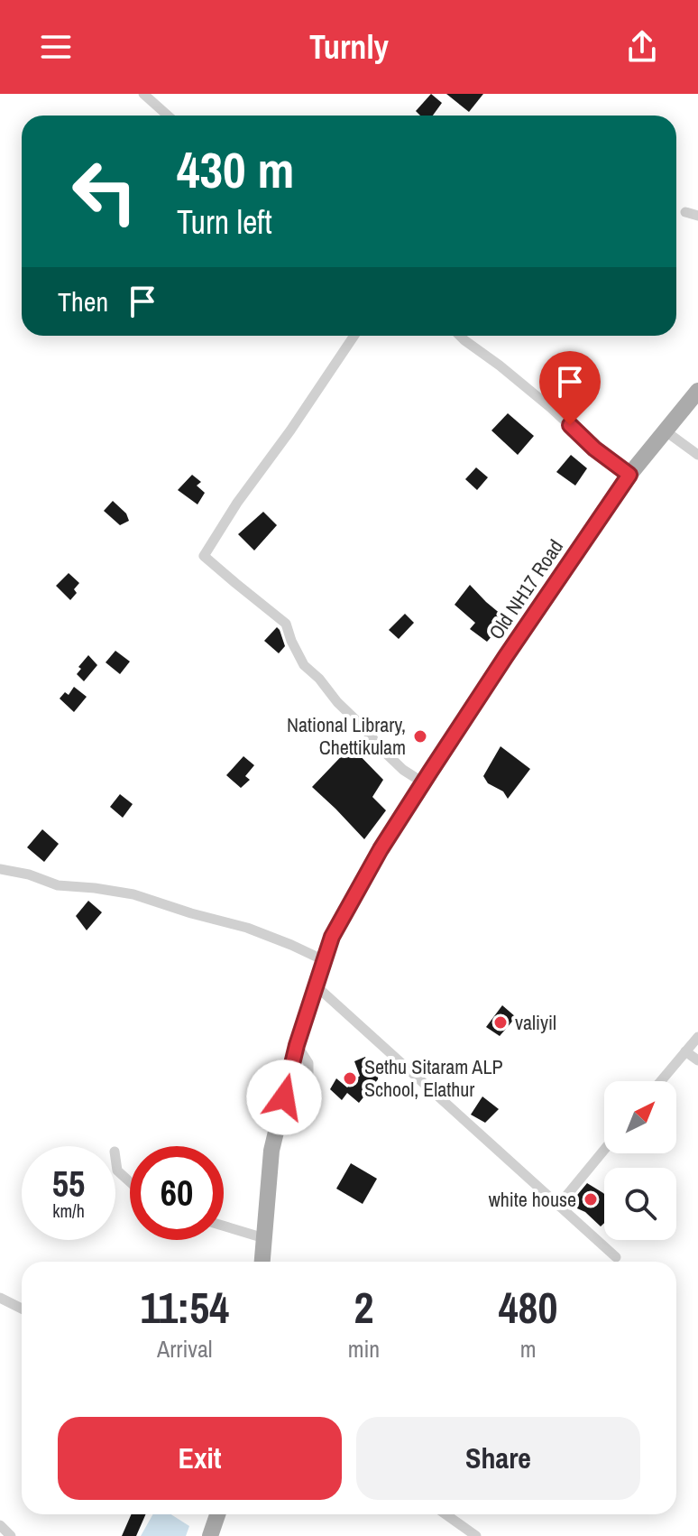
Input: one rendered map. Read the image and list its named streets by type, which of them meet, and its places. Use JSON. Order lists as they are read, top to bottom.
{
  "streets": {
    "main road": ["Old NH17 Road"]
  },
  "places": [
    "National Library, Chettikulam",
    "valiyil",
    "Sethu Sitaram ALP School, Elathur",
    "white house"
  ],
  "north": "top right",
  "page": {
    "header": "Turnly",
    "turn": ["430 m", "Turn left"],
    "then": "Then",
    "speed": "55 km/h",
    "limit": "60",
    "eta": [
      "11:54",
      "Arrival",
      "2",
      "min",
      "480",
      "m"
    ],
    "buttons": ["Exit", "Share"]
  }
}
